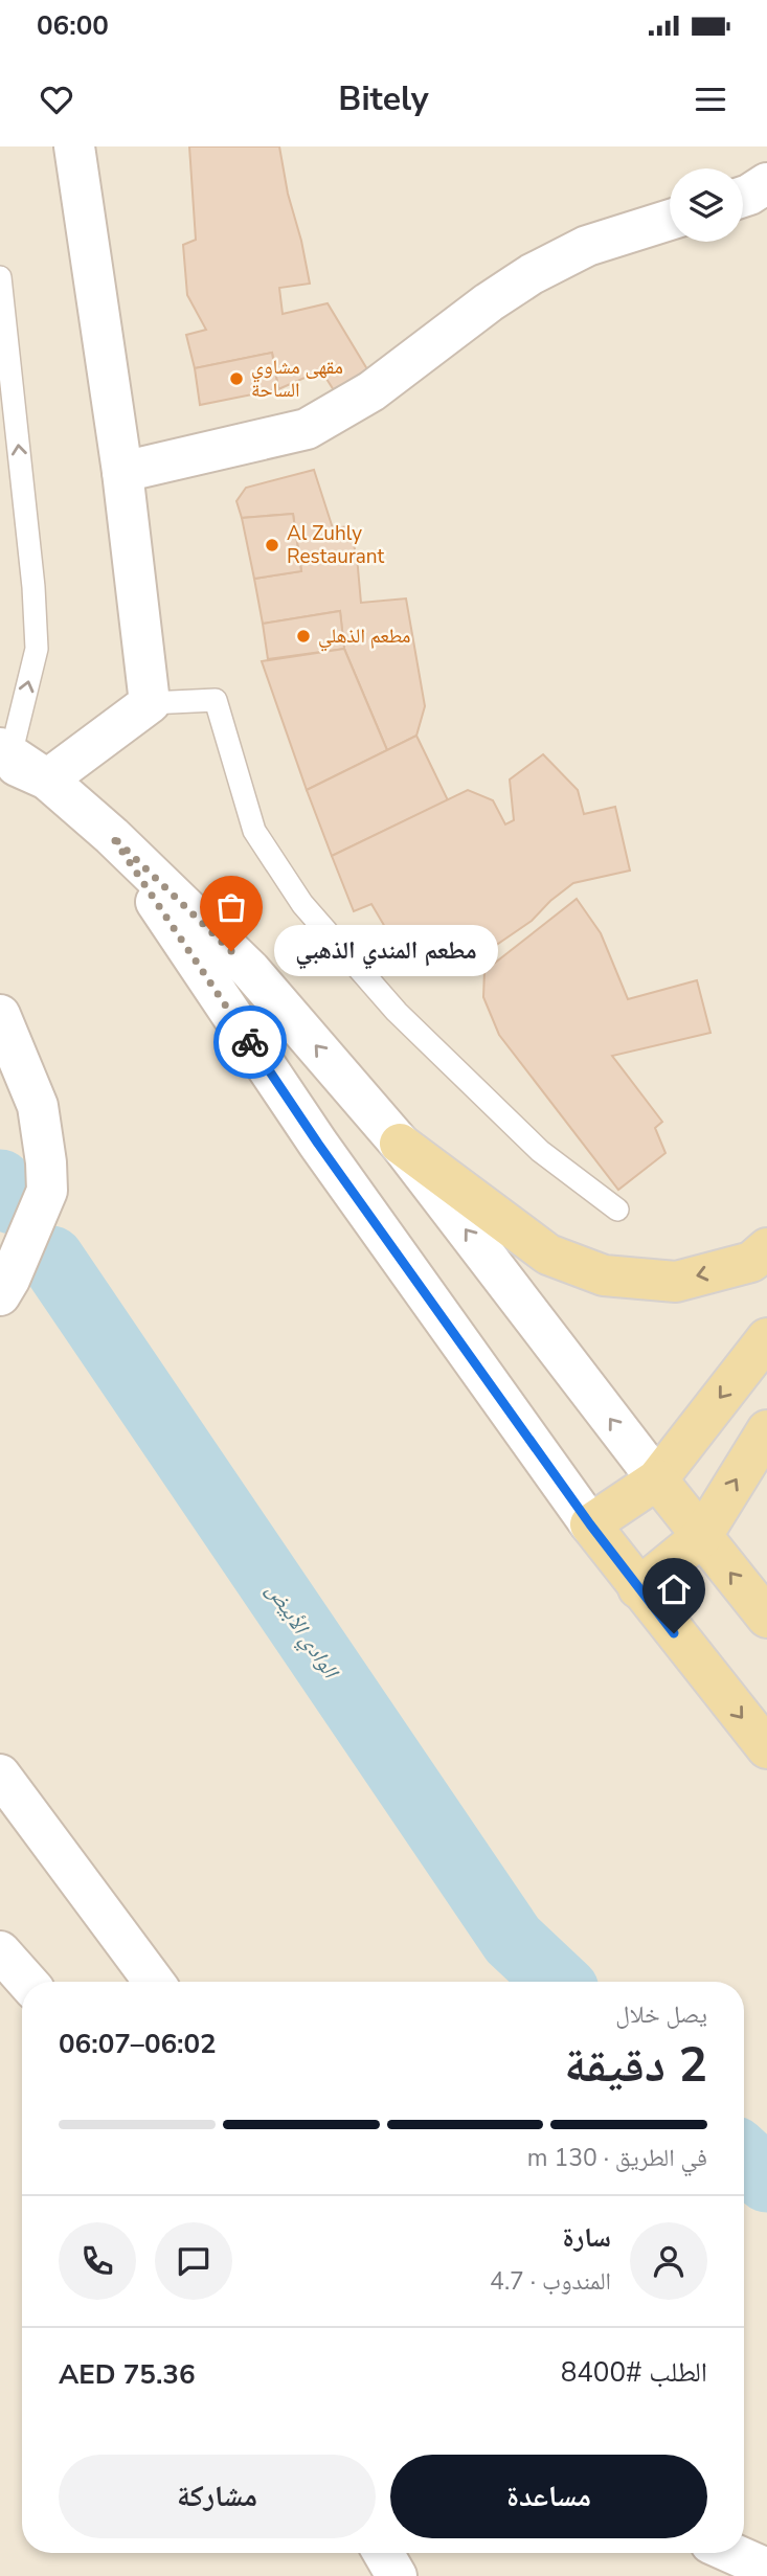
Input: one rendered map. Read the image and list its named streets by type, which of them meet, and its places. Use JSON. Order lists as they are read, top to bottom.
{
  "water": ["الوادي الأبيض"],
  "places": [
    "مقهى مشاوي الساحة",
    "Al Zuhly Restaurant",
    "مطعم الذهلي",
    "مطعم المندي الذهبي"
  ],
  "page": {
    "status": "06:00",
    "header": "Bitely",
    "bubble": "مطعم المندي الذهبي",
    "heading": ["2 دقيقة", "يصل خلال", "06:02–06:07"],
    "panel": [
      "سارة",
      "المندوب · 4.7",
      "الطلب #8400",
      "AED 75.36"
    ],
    "bar": "في الطريق · 130 m",
    "buttons": ["مساعدة", "مشاركة"]
  }
}
